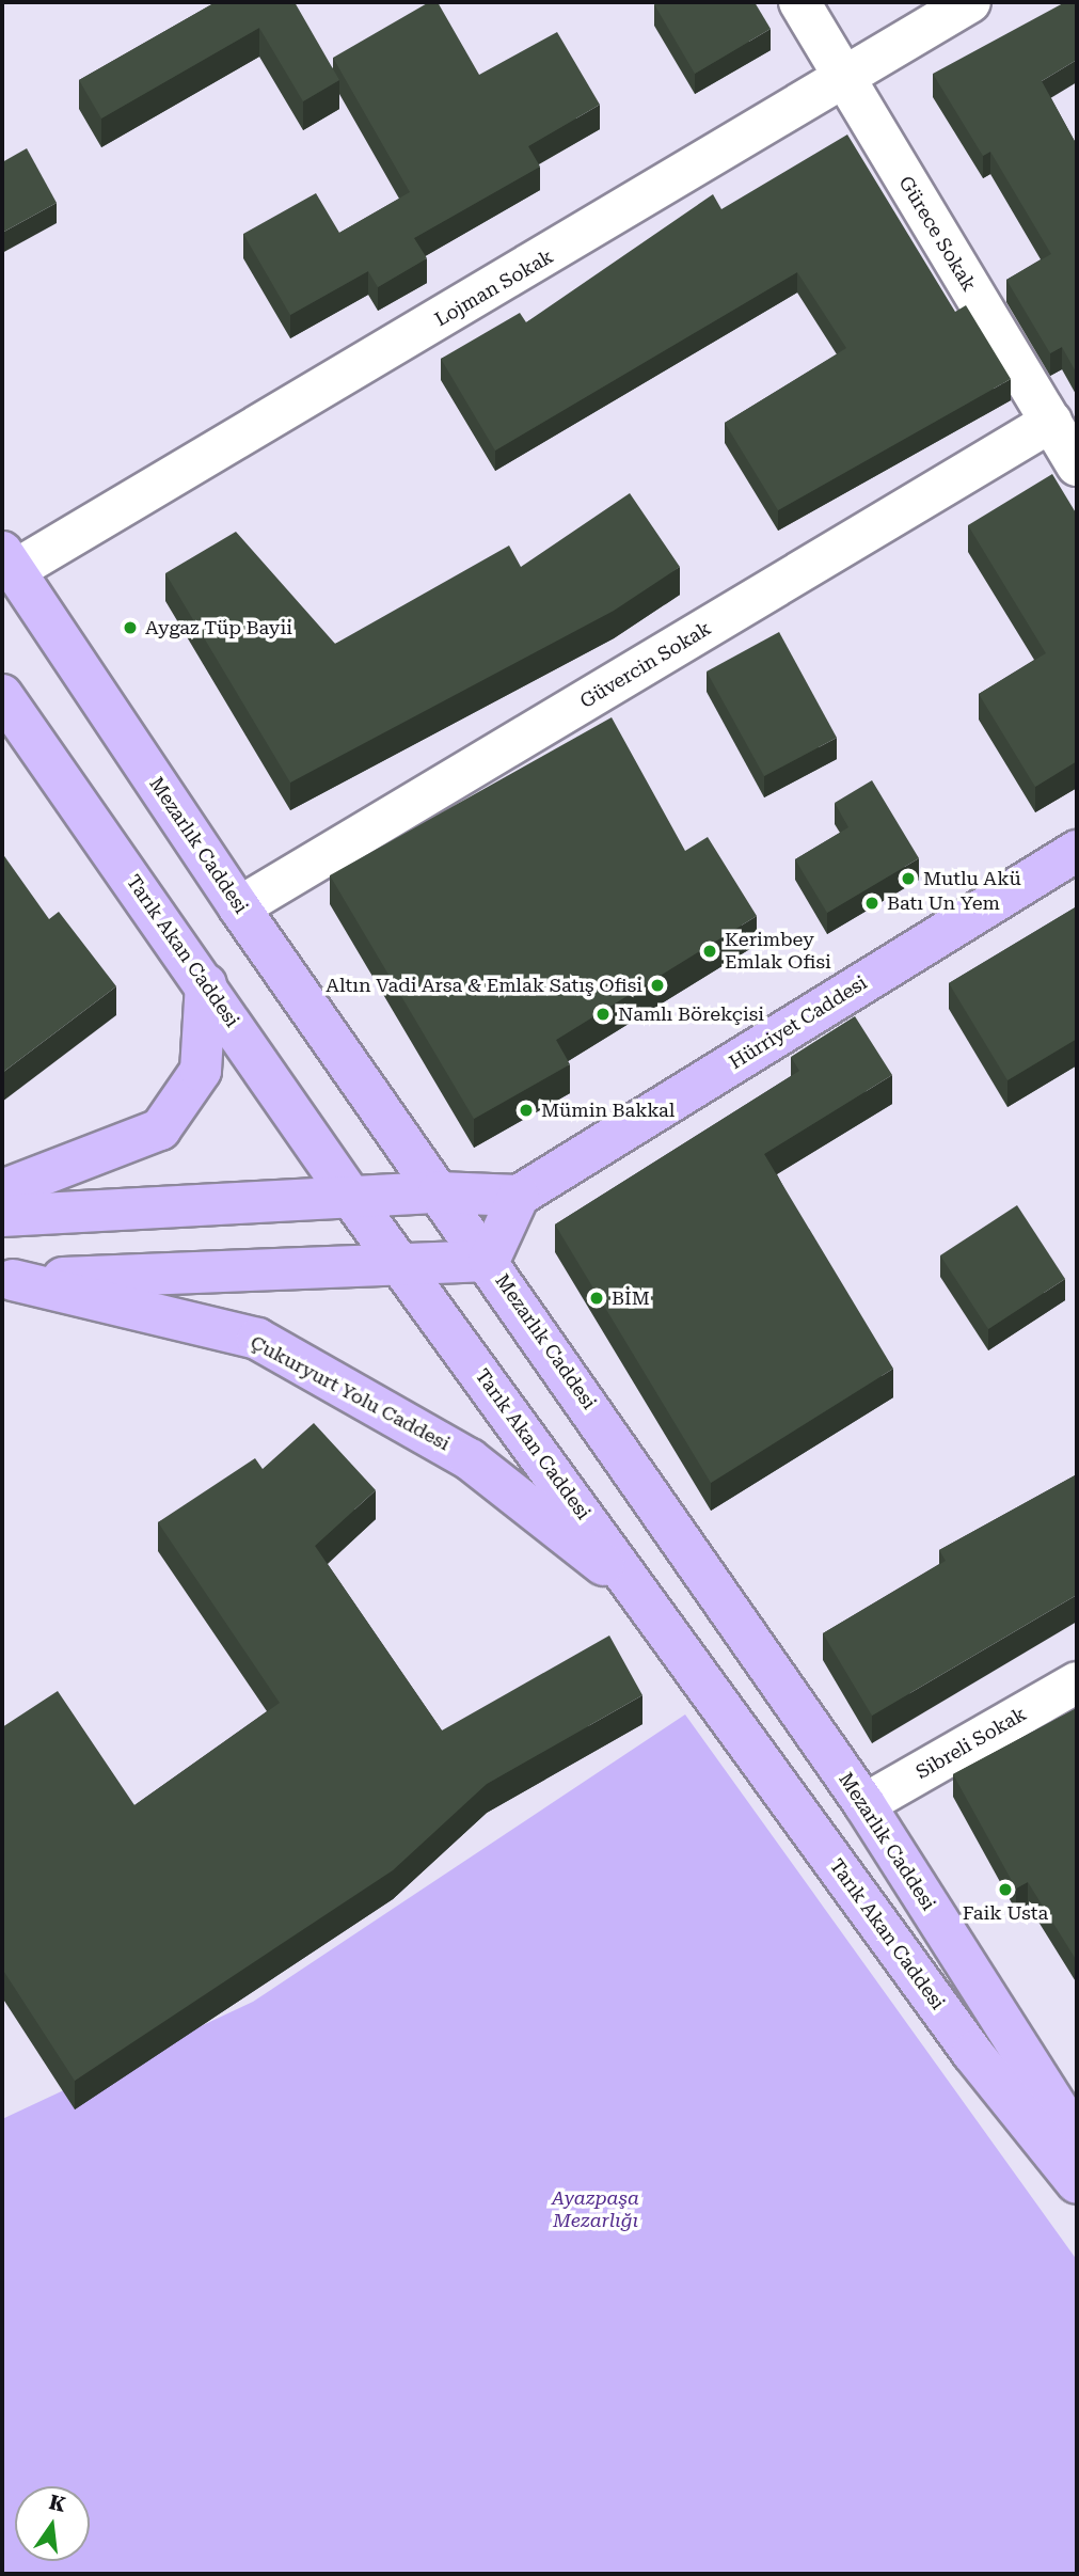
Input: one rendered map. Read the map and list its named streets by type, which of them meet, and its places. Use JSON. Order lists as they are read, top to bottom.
{
  "streets": {
    "main road": [
      "Mezarlık Caddesi",
      "Tarık Akan Caddesi",
      "Hürriyet Caddesi",
      "Çukuryurt Yolu Caddesi"
    ],
    "street": [
      "Gürece Sokak",
      "Lojman Sokak",
      "Güvercin Sokak",
      "Sibreli Sokak"
    ]
  },
  "crossings": [
    ["Gürece Sokak", "Lojman Sokak"],
    ["Gürece Sokak", "Güvercin Sokak"],
    ["Lojman Sokak", "Mezarlık Caddesi"],
    ["Güvercin Sokak", "Mezarlık Caddesi"],
    ["Mezarlık Caddesi", "Çukuryurt Yolu Caddesi"],
    ["Mezarlık Caddesi", "Sibreli Sokak"],
    ["Tarık Akan Caddesi", "Çukuryurt Yolu Caddesi"]
  ],
  "parks": ["Ayazpaşa Mezarlığı"],
  "places": [
    "Aygaz Tüp Bayii",
    "Mutlu Akü",
    "Batı Un Yem",
    "Kerimbey Emlak Ofisi",
    "Altın Vadi Arsa & Emlak Satış Ofisi",
    "Namlı Börekçisi",
    "Mümin Bakkal",
    "BİM",
    "Faik Usta"
  ],
  "north": "top"
}
